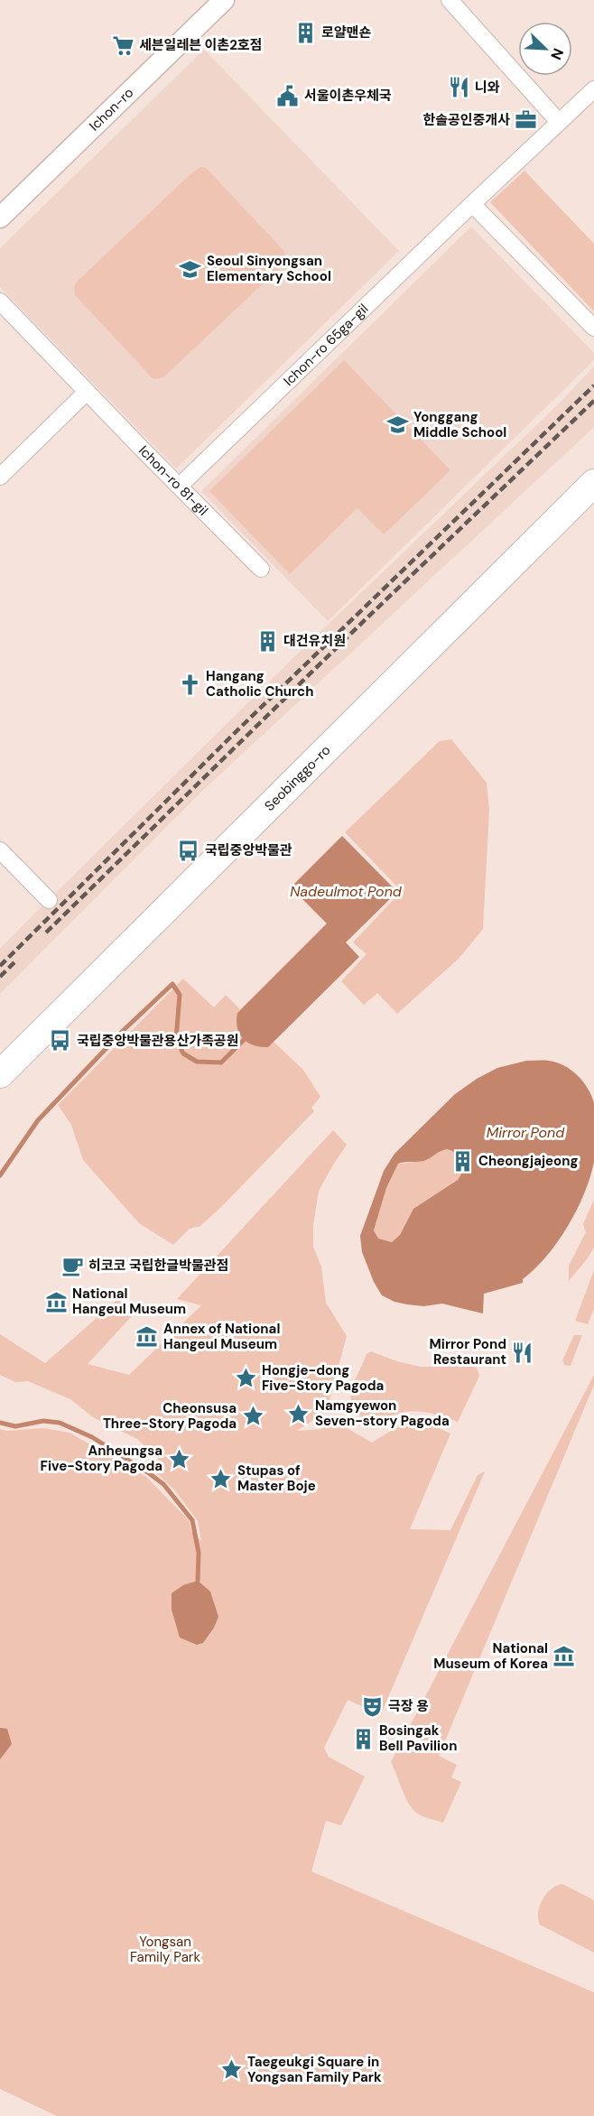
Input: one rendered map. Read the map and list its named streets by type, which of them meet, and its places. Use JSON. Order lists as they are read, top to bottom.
{
  "streets": {
    "main road": ["Seobinggo-ro"],
    "street": ["Ichon-ro", "Ichon-ro 65ga-gil", "Ichon-ro 81-gil"]
  },
  "crossings": [
    ["Ichon-ro 65ga-gil", "Ichon-ro 81-gil"]
  ],
  "water": ["Nadeulmot Pond", "Mirror Pond"],
  "parks": ["Yongsan Family Park"],
  "places": {
    "building": [
      "로얄맨숀",
      "대건유치원",
      "Cheongjajeong",
      "Bosingak Bell Pavilion"
    ],
    "supermarket": ["세븐일레븐 이촌2호점"],
    "restaurant": ["니와", "Mirror Pond Restaurant"],
    "public building": ["서울이촌우체국"],
    "office": ["한솔공인중개사"],
    "school or university": ["Seoul Sinyongsan Elementary School", "Yonggang Middle School"],
    "church": ["Hangang Catholic Church"],
    "bus stop": ["국립중앙박물관", "국립중앙박물관용산가족공원"],
    "cafe": ["히코코 국립한글박물관점"],
    "museum": ["National Hangeul Museum", "Annex of National Hangeul Museum", "National Museum of Korea"],
    "place": [
      "Hongje-dong Five-Story Pagoda",
      "Namgyewon Seven-story Pagoda",
      "Cheonsusa Three-Story Pagoda",
      "Anheungsa Five-Story Pagoda",
      "Stupas of Master Boje",
      "Taegeukgi Square in Yongsan Family Park"
    ],
    "theatre": ["극장 용"]
  },
  "north": "bottom right"
}
